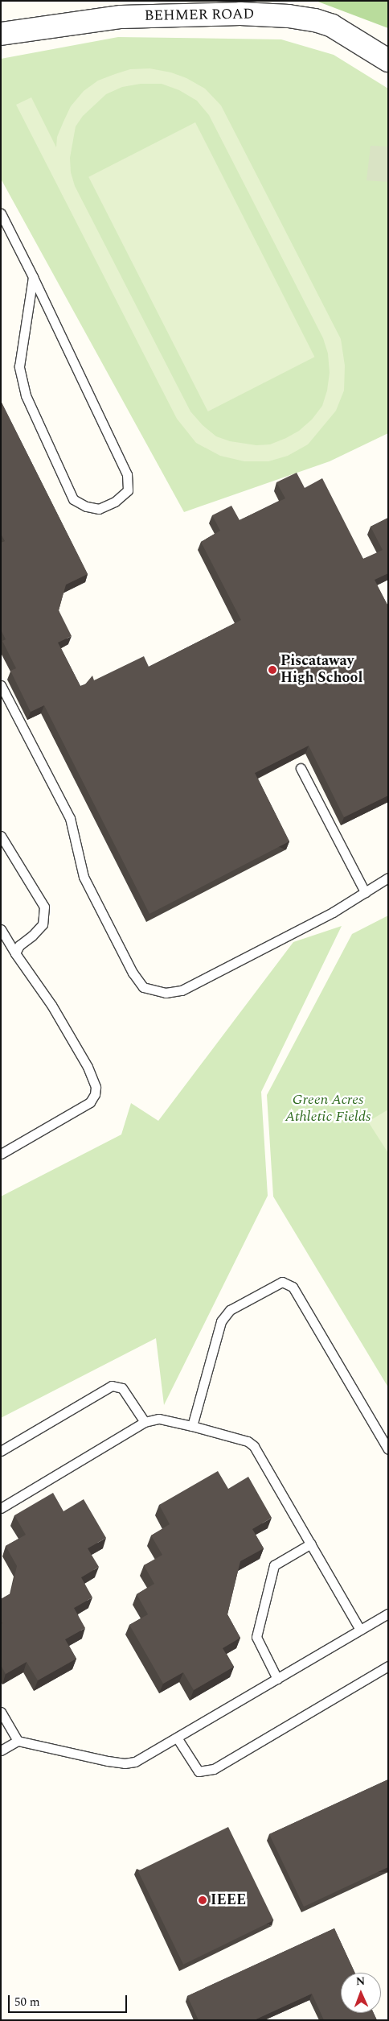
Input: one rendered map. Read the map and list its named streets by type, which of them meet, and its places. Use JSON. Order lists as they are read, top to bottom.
{
  "streets": {
    "street": ["BEHMER ROAD"]
  },
  "parks": ["Green Acres Athletic Fields"],
  "places": ["Piscataway High School", "IEEE"],
  "scale_bar": "50 m",
  "north": "top"
}
